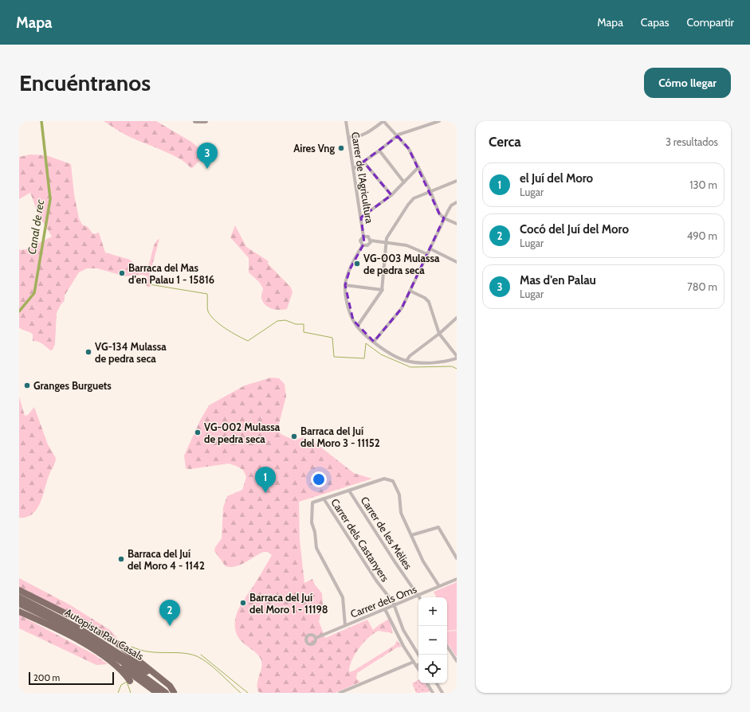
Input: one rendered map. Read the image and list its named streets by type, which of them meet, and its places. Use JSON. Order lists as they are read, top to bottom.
{
  "streets": {
    "highway": ["Autopista Pau Casals"],
    "street": [
      "Carrer de l'Agricultura",
      "Carrer de les Mèlies",
      "Carrer dels Castanyers",
      "Carrer dels Oms"
    ]
  },
  "crossings": [
    ["Carrer de les Mèlies", "Carrer dels Oms"],
    ["Carrer dels Castanyers", "Carrer dels Oms"]
  ],
  "water": ["Canal de rec"],
  "places": [
    "Aires Vng",
    "VG-003 Mulassa de pedra seca",
    "Barraca del Mas d'en Palau 1 - 15816",
    "VG-134 Mulassa de pedra seca",
    "Granges Burguets",
    "VG-002 Mulassa de pedra seca",
    "Barraca del Juí del Moro 3 - 11152",
    "Barraca del Juí del Moro 4 - 1142",
    "Barraca del Juí del Moro 1 - 11198"
  ],
  "scale_bar": "200 m",
  "page": {
    "header": "Mapa",
    "nav": ["Mapa", "Capas", "Compartir"],
    "buttons": "Cómo llegar",
    "title": "Encuéntranos",
    "heading": ["Cerca", "3 resultados"],
    "pins": ["3", "1", "2"],
    "list": [
      {
        "mark": "1",
        "name": "el Juí del Moro",
        "note": "Lugar",
        "value": "130 m"
      },
      {
        "mark": "2",
        "name": "Cocó del Juí del Moro",
        "note": "Lugar",
        "value": "490 m"
      },
      {
        "mark": "3",
        "name": "Mas d'en Palau",
        "note": "Lugar",
        "value": "780 m"
      }
    ],
    "map_buttons": ["+", "−"],
    "scale": "200 m"
  }
}
